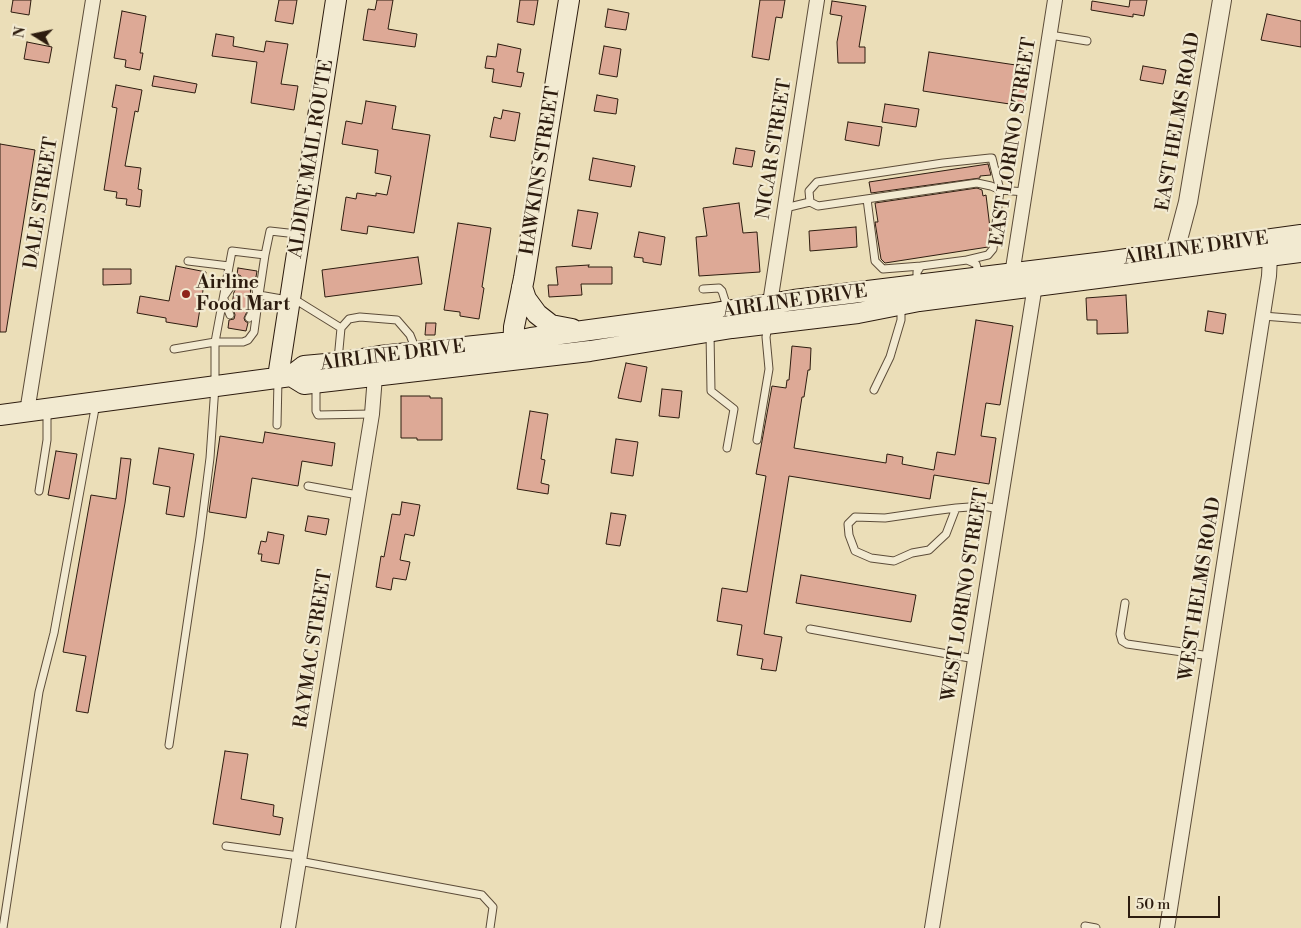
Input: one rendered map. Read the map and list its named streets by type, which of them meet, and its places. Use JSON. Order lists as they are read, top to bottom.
{
  "streets": {
    "main road": ["ALDINE MAIL ROUTE", "HAWKINS STREET", "AIRLINE DRIVE"],
    "street": [
      "EAST HELMS ROAD",
      "EAST LORINO STREET",
      "NICAR STREET",
      "DALE STREET",
      "WEST HELMS ROAD",
      "WEST LORINO STREET",
      "RAYMAC STREET"
    ]
  },
  "crossings": [
    ["EAST HELMS ROAD", "AIRLINE DRIVE"],
    ["EAST LORINO STREET", "AIRLINE DRIVE"],
    ["NICAR STREET", "AIRLINE DRIVE"],
    ["ALDINE MAIL ROUTE", "AIRLINE DRIVE"],
    ["HAWKINS STREET", "AIRLINE DRIVE"],
    ["DALE STREET", "AIRLINE DRIVE"],
    ["AIRLINE DRIVE", "WEST HELMS ROAD"],
    ["AIRLINE DRIVE", "WEST LORINO STREET"],
    ["AIRLINE DRIVE", "RAYMAC STREET"]
  ],
  "places": ["Airline Food Mart"],
  "scale_bar": "50 m",
  "north": "left"
}
